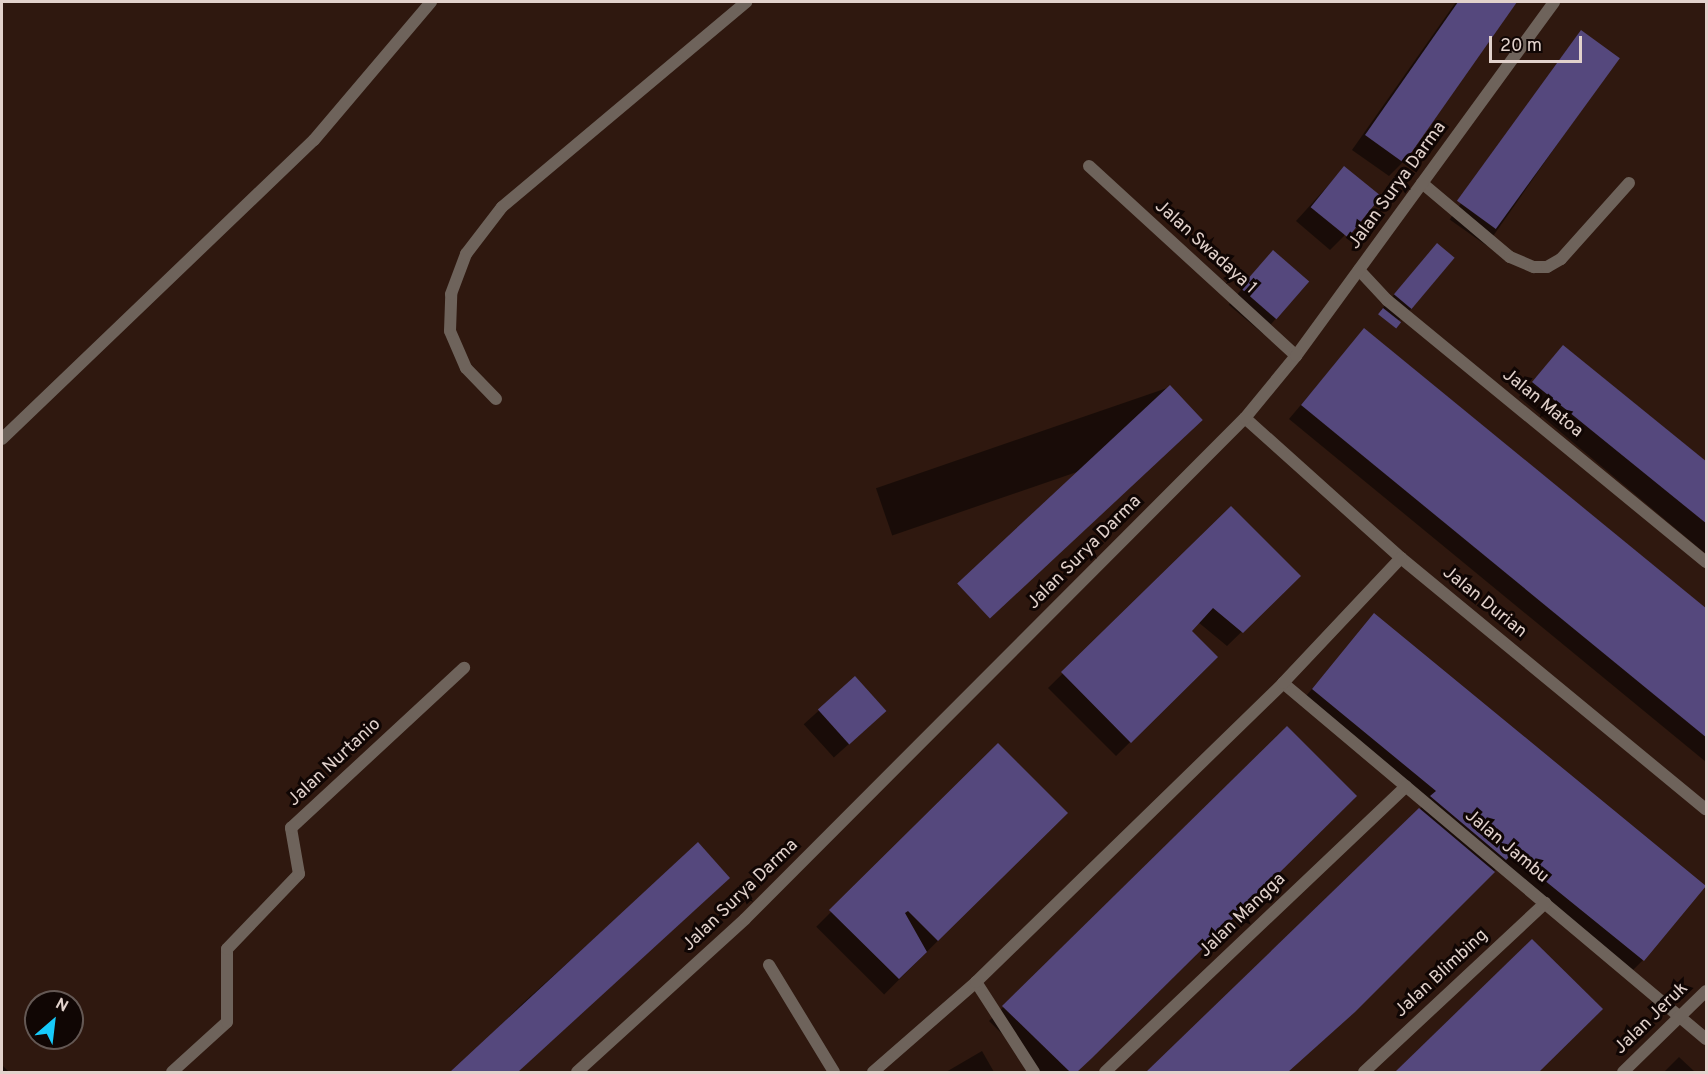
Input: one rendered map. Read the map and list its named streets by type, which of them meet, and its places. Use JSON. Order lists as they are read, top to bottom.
{
  "streets": {
    "street": [
      "Jalan Surya Darma",
      "Jalan Swadaya 1",
      "Jalan Matoa",
      "Jalan Durian",
      "Jalan Nurtanio",
      "Jalan Jambu",
      "Jalan Mangga",
      "Jalan Blimbing",
      "Jalan Jeruk"
    ]
  },
  "crossings": [
    ["Jalan Surya Darma", "Jalan Swadaya 1"],
    ["Jalan Surya Darma", "Jalan Matoa"],
    ["Jalan Surya Darma", "Jalan Durian"],
    ["Jalan Jambu", "Jalan Mangga"],
    ["Jalan Jambu", "Jalan Blimbing"],
    ["Jalan Jambu", "Jalan Jeruk"]
  ],
  "scale_bar": "20 m",
  "north": "top right"
}
